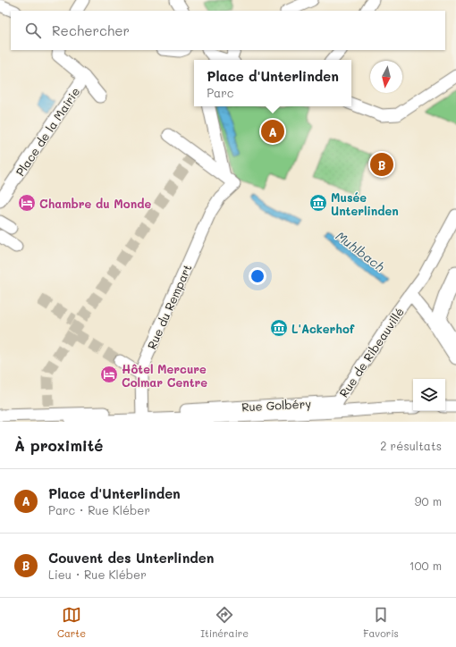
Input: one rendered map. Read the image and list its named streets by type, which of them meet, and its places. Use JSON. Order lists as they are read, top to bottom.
{
  "streets": {
    "street": [
      "Place de la Mairie",
      "Rue du Rempart",
      "Rue de Ribeauvillé",
      "Rue Golbéry"
    ]
  },
  "crossings": [
    ["Rue du Rempart", "Rue Golbéry"],
    ["Rue de Ribeauvillé", "Rue Golbéry"]
  ],
  "water": ["Muhlbach"],
  "places": {
    "hotel": ["Chambre du Monde", "Hôtel Mercure Colmar Centre"],
    "museum": ["Musée Unterlinden", "L'Ackerhof"]
  },
  "north": "bottom",
  "page": {
    "search": "Rechercher",
    "popup": ["Place d'Unterlinden", "Parc"],
    "pins": ["A", "B"],
    "heading": ["À proximité", "2 résultats"],
    "list": [
      {
        "mark": "A",
        "name": "Place d'Unterlinden",
        "note": "Parc · Rue Kléber",
        "value": "90 m"
      },
      {
        "mark": "B",
        "name": "Couvent des Unterlinden",
        "note": "Lieu · Rue Kléber",
        "value": "100 m"
      }
    ],
    "nav": ["Carte", "Itinéraire", "Favoris"]
  }
}
